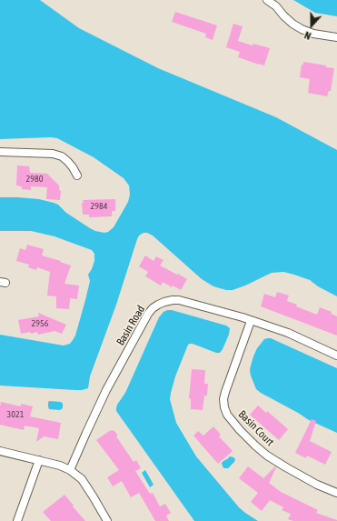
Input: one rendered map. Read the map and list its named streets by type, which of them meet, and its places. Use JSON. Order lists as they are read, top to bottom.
{
  "streets": {
    "street": ["Basin Road", "Basin Court"]
  },
  "crossings": [
    ["Basin Road", "Basin Court"]
  ],
  "house_numbers": [
    "2980",
    "2984",
    "2956",
    "3021"
  ],
  "north": "bottom"
}
